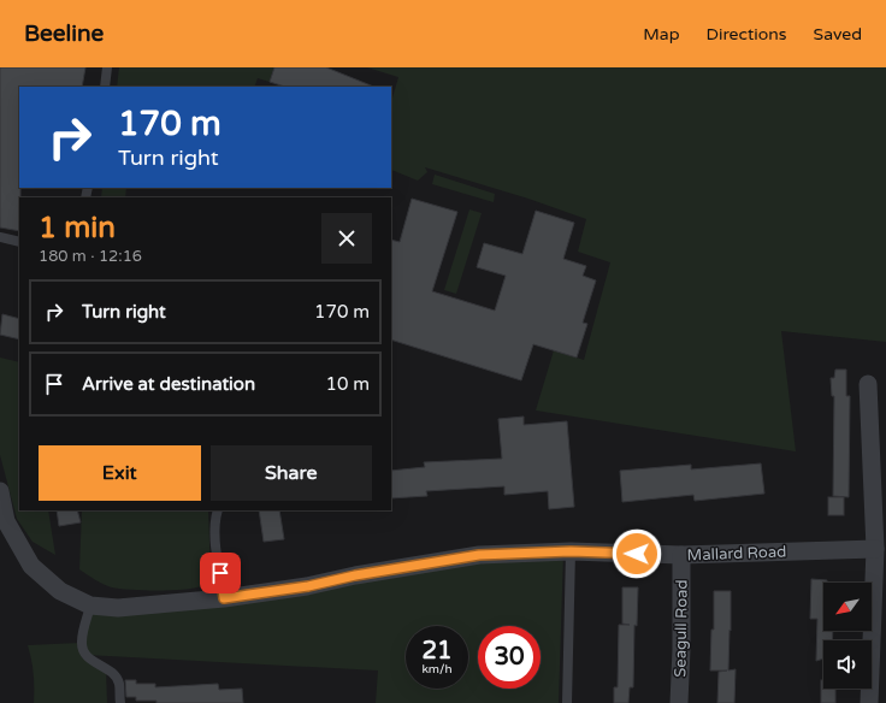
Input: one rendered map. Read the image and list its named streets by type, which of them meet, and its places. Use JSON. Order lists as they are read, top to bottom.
{
  "streets": {
    "street": ["Mallard Road", "Seagull Road"]
  },
  "crossings": [
    ["Mallard Road", "Seagull Road"]
  ],
  "north": "bottom left",
  "page": {
    "header": "Beeline",
    "nav": ["Map", "Directions", "Saved"],
    "turn": ["170 m", "Turn right"],
    "heading": ["1 min", "180 m · 12:16"],
    "list": [
      {
        "name": "Turn right",
        "value": "170 m"
      },
      {
        "name": "Arrive at destination",
        "value": "10 m"
      }
    ],
    "buttons": ["Exit", "Share"],
    "speed": "21 km/h",
    "limit": "30"
  }
}
